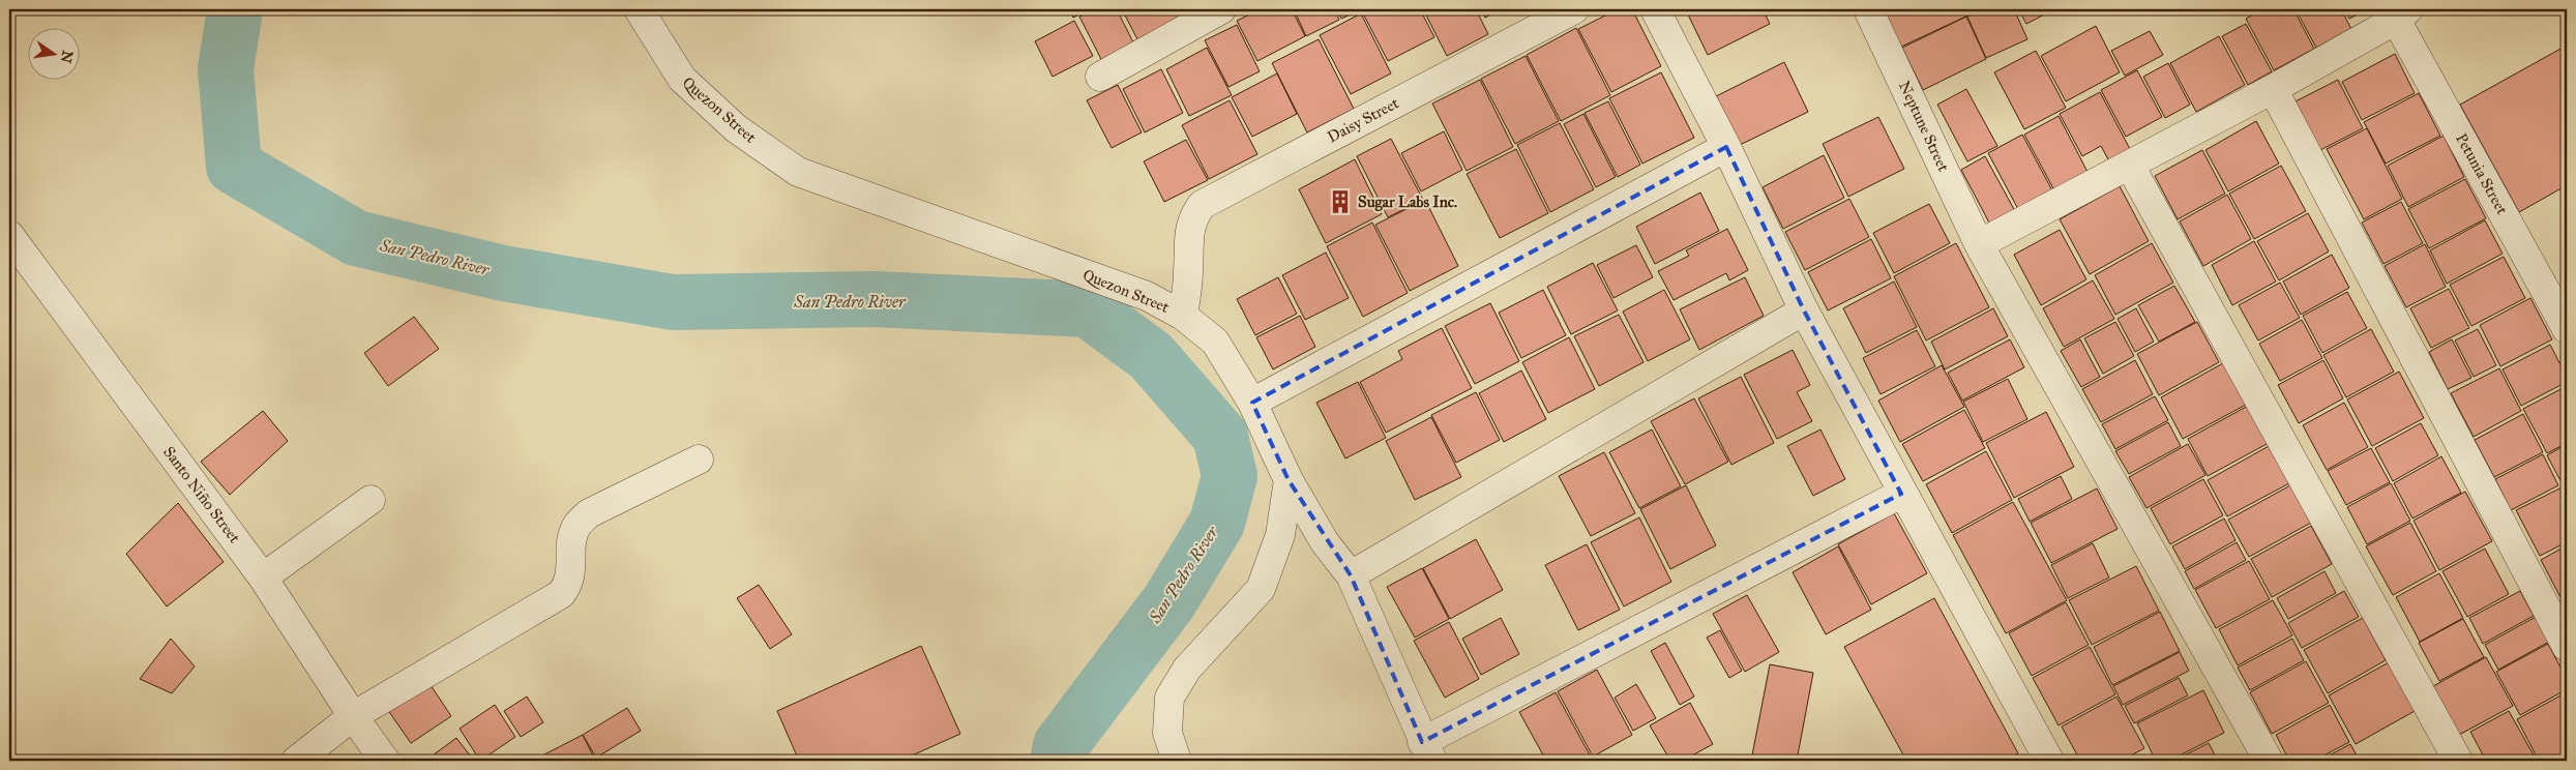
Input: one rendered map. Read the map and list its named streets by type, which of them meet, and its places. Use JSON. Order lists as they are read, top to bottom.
{
  "streets": {
    "street": [
      "Quezon Street",
      "Daisy Street",
      "Neptune Street",
      "Petunia Street",
      "Santo Niño Street"
    ]
  },
  "crossings": [
    ["Quezon Street", "Daisy Street"]
  ],
  "water": ["San Pedro River"],
  "places": {
    "building": ["Sugar Labs Inc."]
  },
  "north": "right"
}
